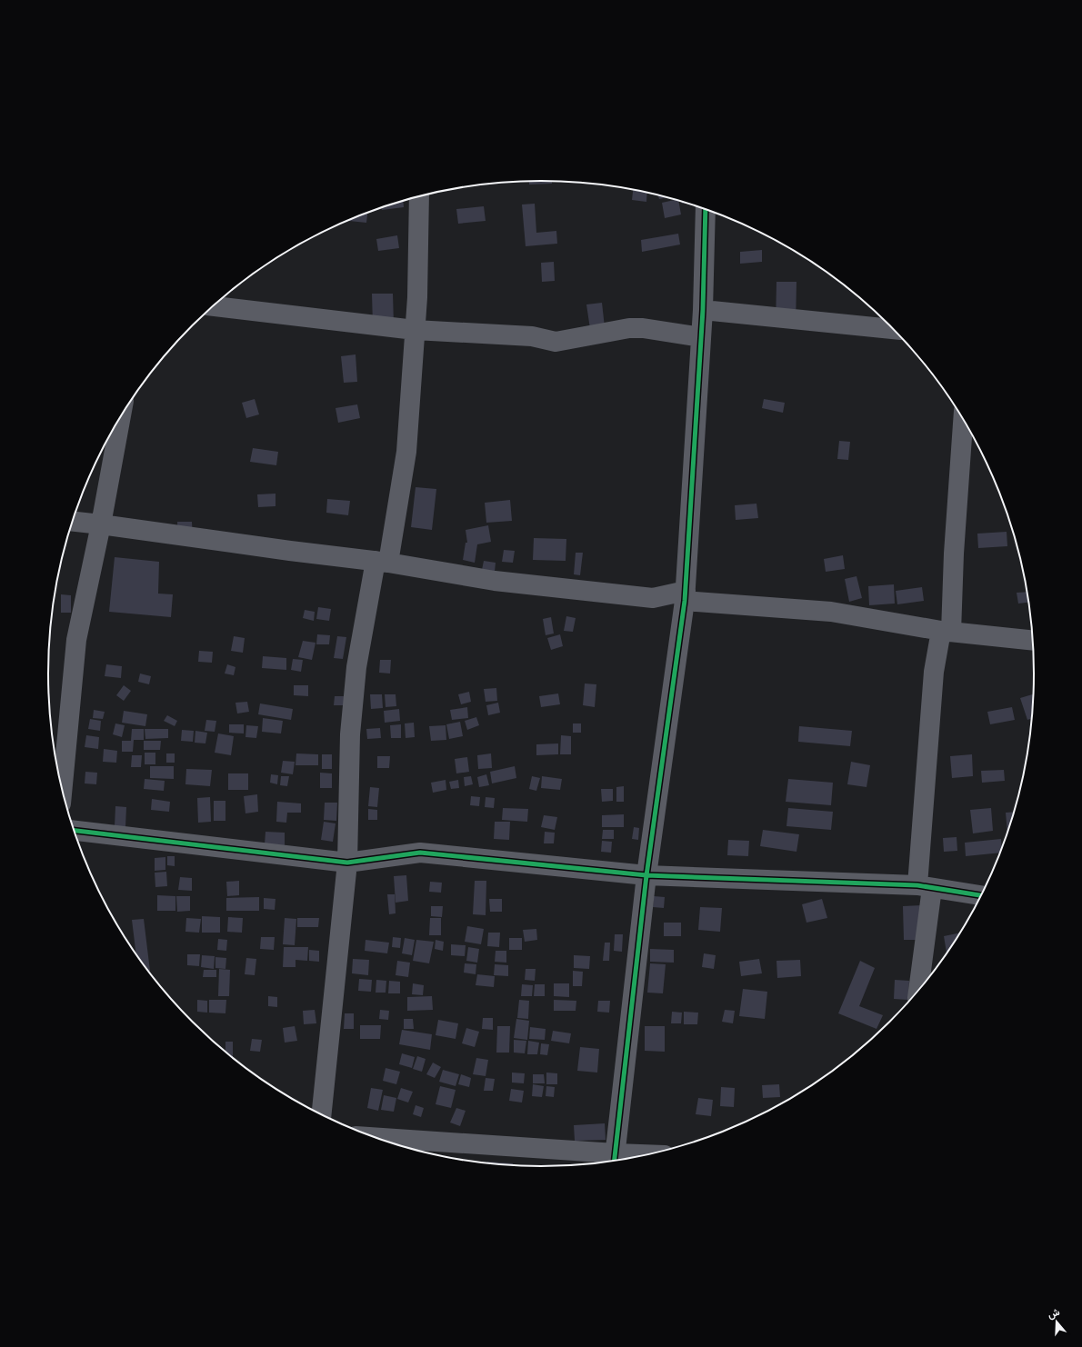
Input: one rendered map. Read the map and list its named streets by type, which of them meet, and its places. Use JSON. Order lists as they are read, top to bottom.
{
  "north": "top"
}
